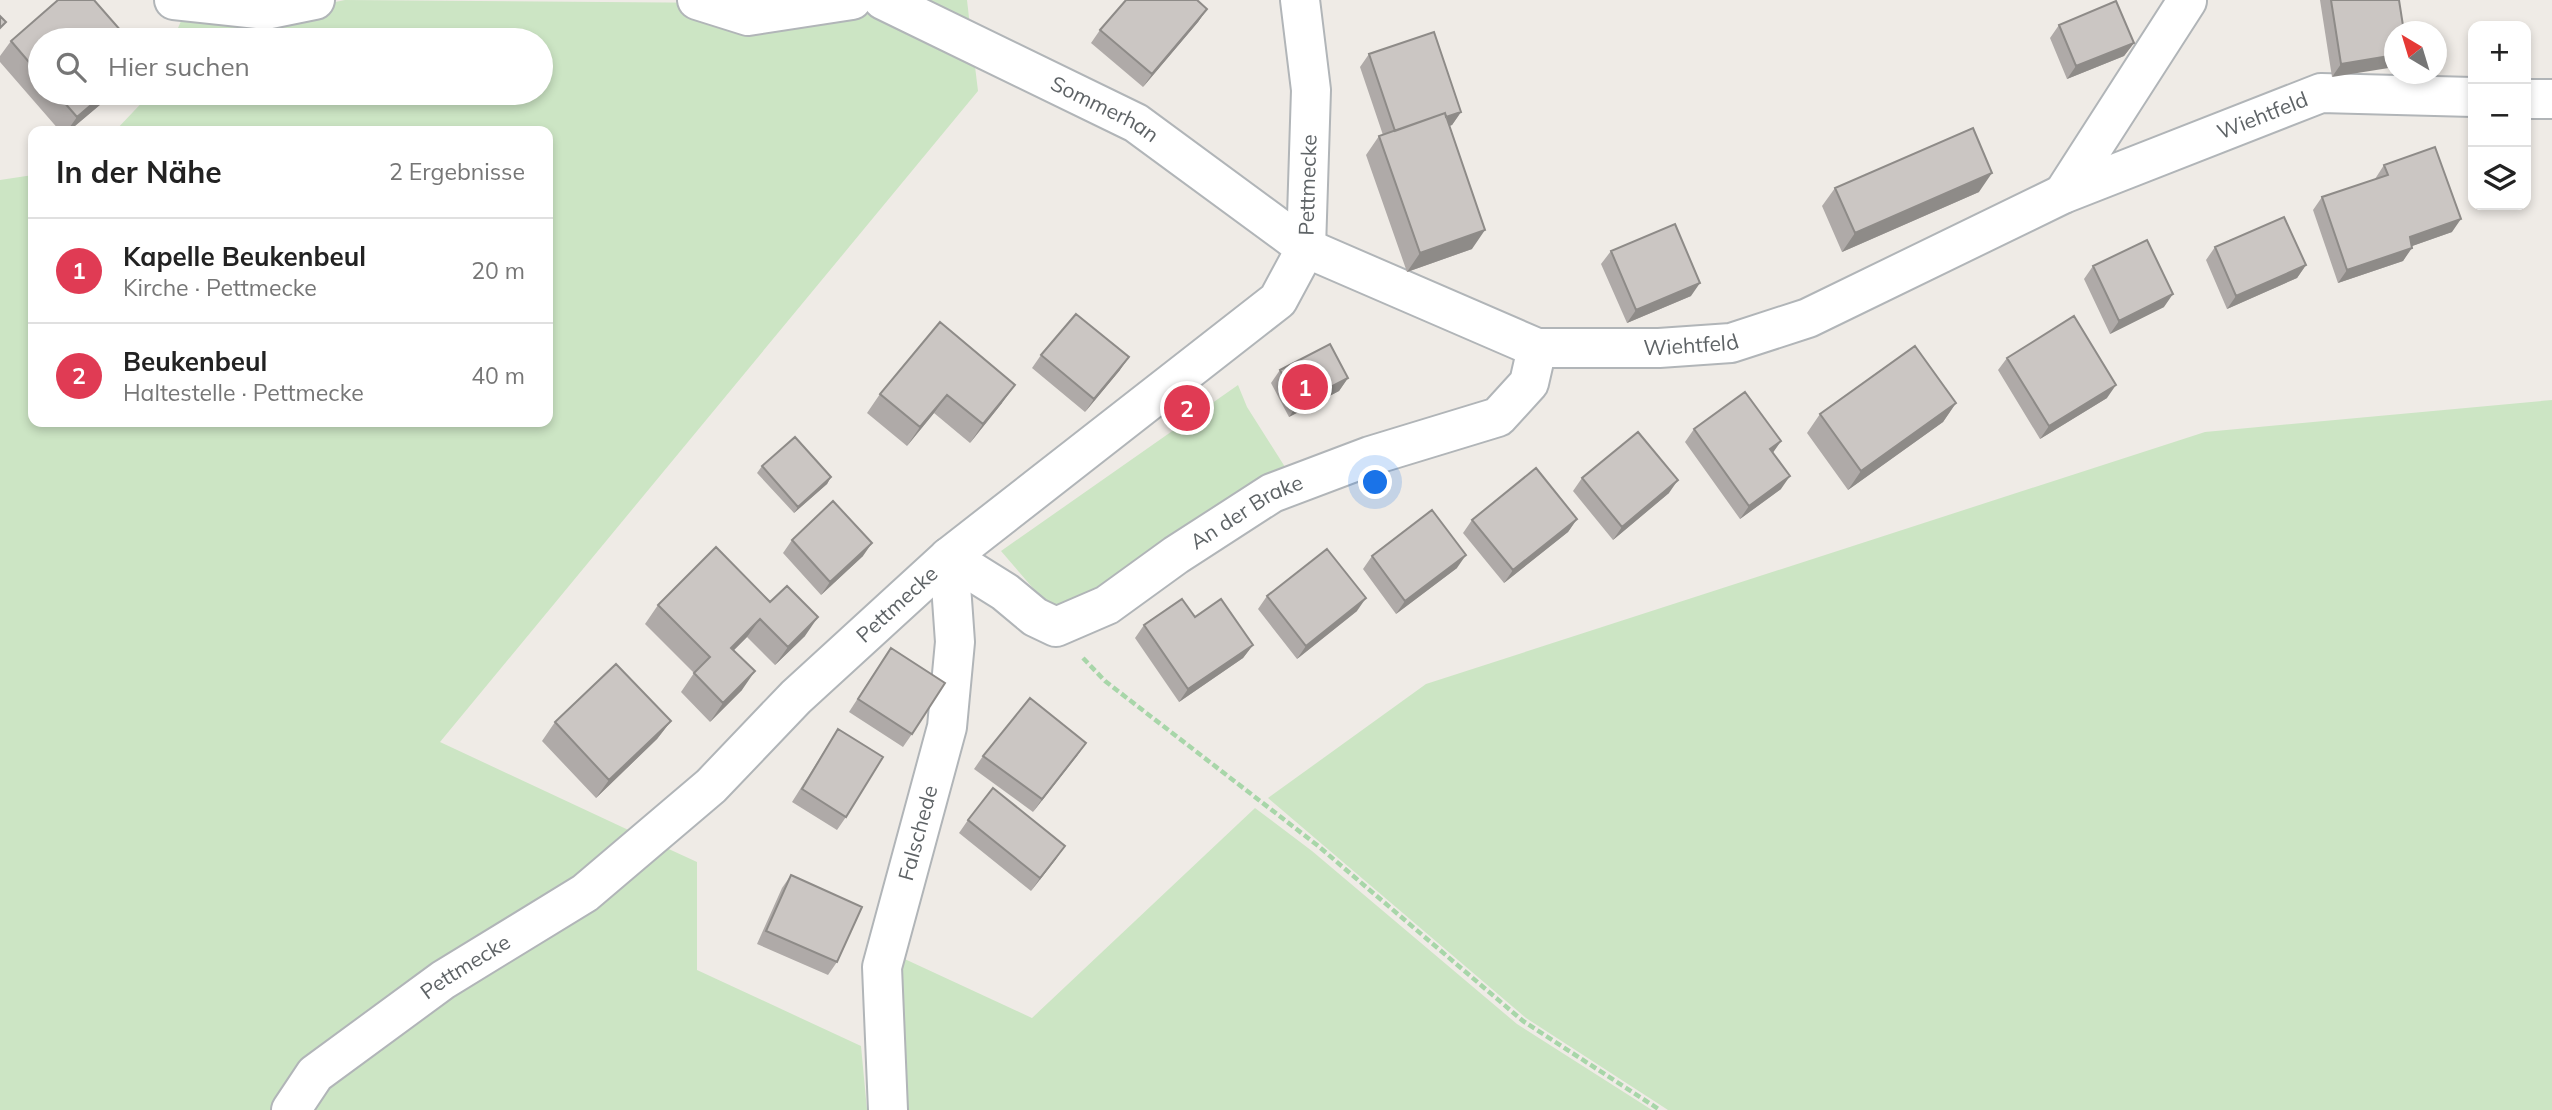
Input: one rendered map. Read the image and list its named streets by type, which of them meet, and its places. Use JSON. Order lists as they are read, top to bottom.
{
  "streets": {
    "street": [
      "Sommerhan",
      "Wiehtfeld",
      "Pettmecke",
      "An der Brake",
      "Falschede"
    ]
  },
  "crossings": [
    ["Sommerhan", "Wiehtfeld"],
    ["Sommerhan", "Pettmecke"],
    ["Wiehtfeld", "Pettmecke"],
    ["Wiehtfeld", "An der Brake"],
    ["Pettmecke", "Falschede"]
  ],
  "north": "top left",
  "page": {
    "map_buttons": ["+", "−"],
    "search": "Hier suchen",
    "heading": ["In der Nähe", "2 Ergebnisse"],
    "list": [
      {
        "mark": "1",
        "name": "Kapelle Beukenbeul",
        "note": "Kirche · Pettmecke",
        "value": "20 m"
      },
      {
        "mark": "2",
        "name": "Beukenbeul",
        "note": "Haltestelle · Pettmecke",
        "value": "40 m"
      }
    ],
    "pins": ["1", "2"]
  }
}
